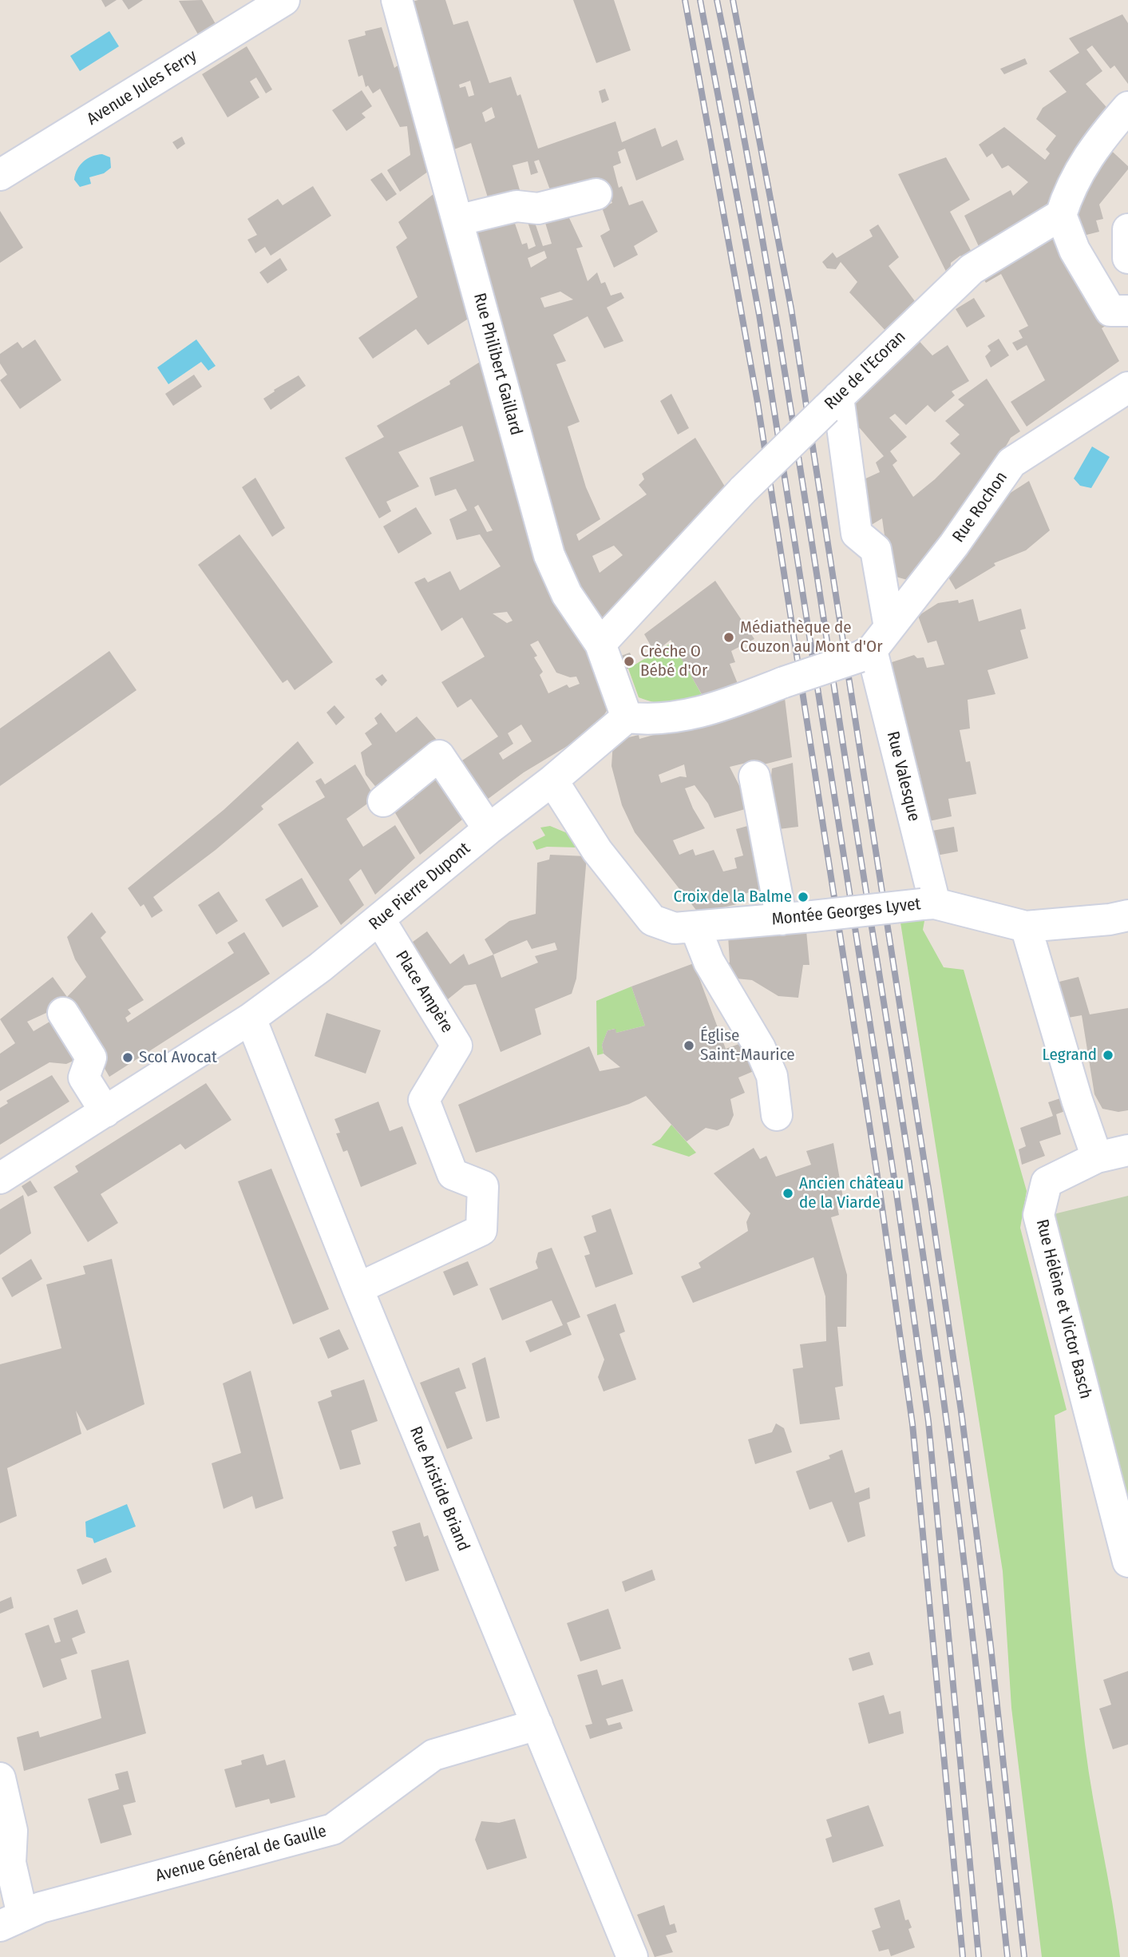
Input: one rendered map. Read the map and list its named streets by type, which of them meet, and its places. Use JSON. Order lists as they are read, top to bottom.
{
  "streets": {
    "street": [
      "Avenue Jules Ferry",
      "Rue Philibert Gaillard",
      "Rue de l'Ecoran",
      "Rue Rochon",
      "Rue Valesque",
      "Rue Pierre Dupont",
      "Montée Georges Lyvet",
      "Place Ampère",
      "Rue Hélène et Victor Basch",
      "Rue Aristide Briand",
      "Avenue Général de Gaulle"
    ]
  },
  "crossings": [
    ["Rue Philibert Gaillard", "Rue de l'Ecoran"],
    ["Rue Philibert Gaillard", "Rue Pierre Dupont"],
    ["Rue de l'Ecoran", "Rue Valesque"],
    ["Rue Rochon", "Rue Valesque"],
    ["Rue Valesque", "Montée Georges Lyvet"],
    ["Rue Pierre Dupont", "Place Ampère"],
    ["Rue Pierre Dupont", "Rue Aristide Briand"],
    ["Place Ampère", "Rue Aristide Briand"],
    ["Rue Aristide Briand", "Avenue Général de Gaulle"]
  ],
  "places": [
    "Médiathèque de Couzon au Mont d'Or",
    "Crèche O Bébé d'Or",
    "Croix de la Balme",
    "Église Saint-Maurice",
    "Legrand",
    "Scol Avocat",
    "Ancien château de la Viarde"
  ]
}
